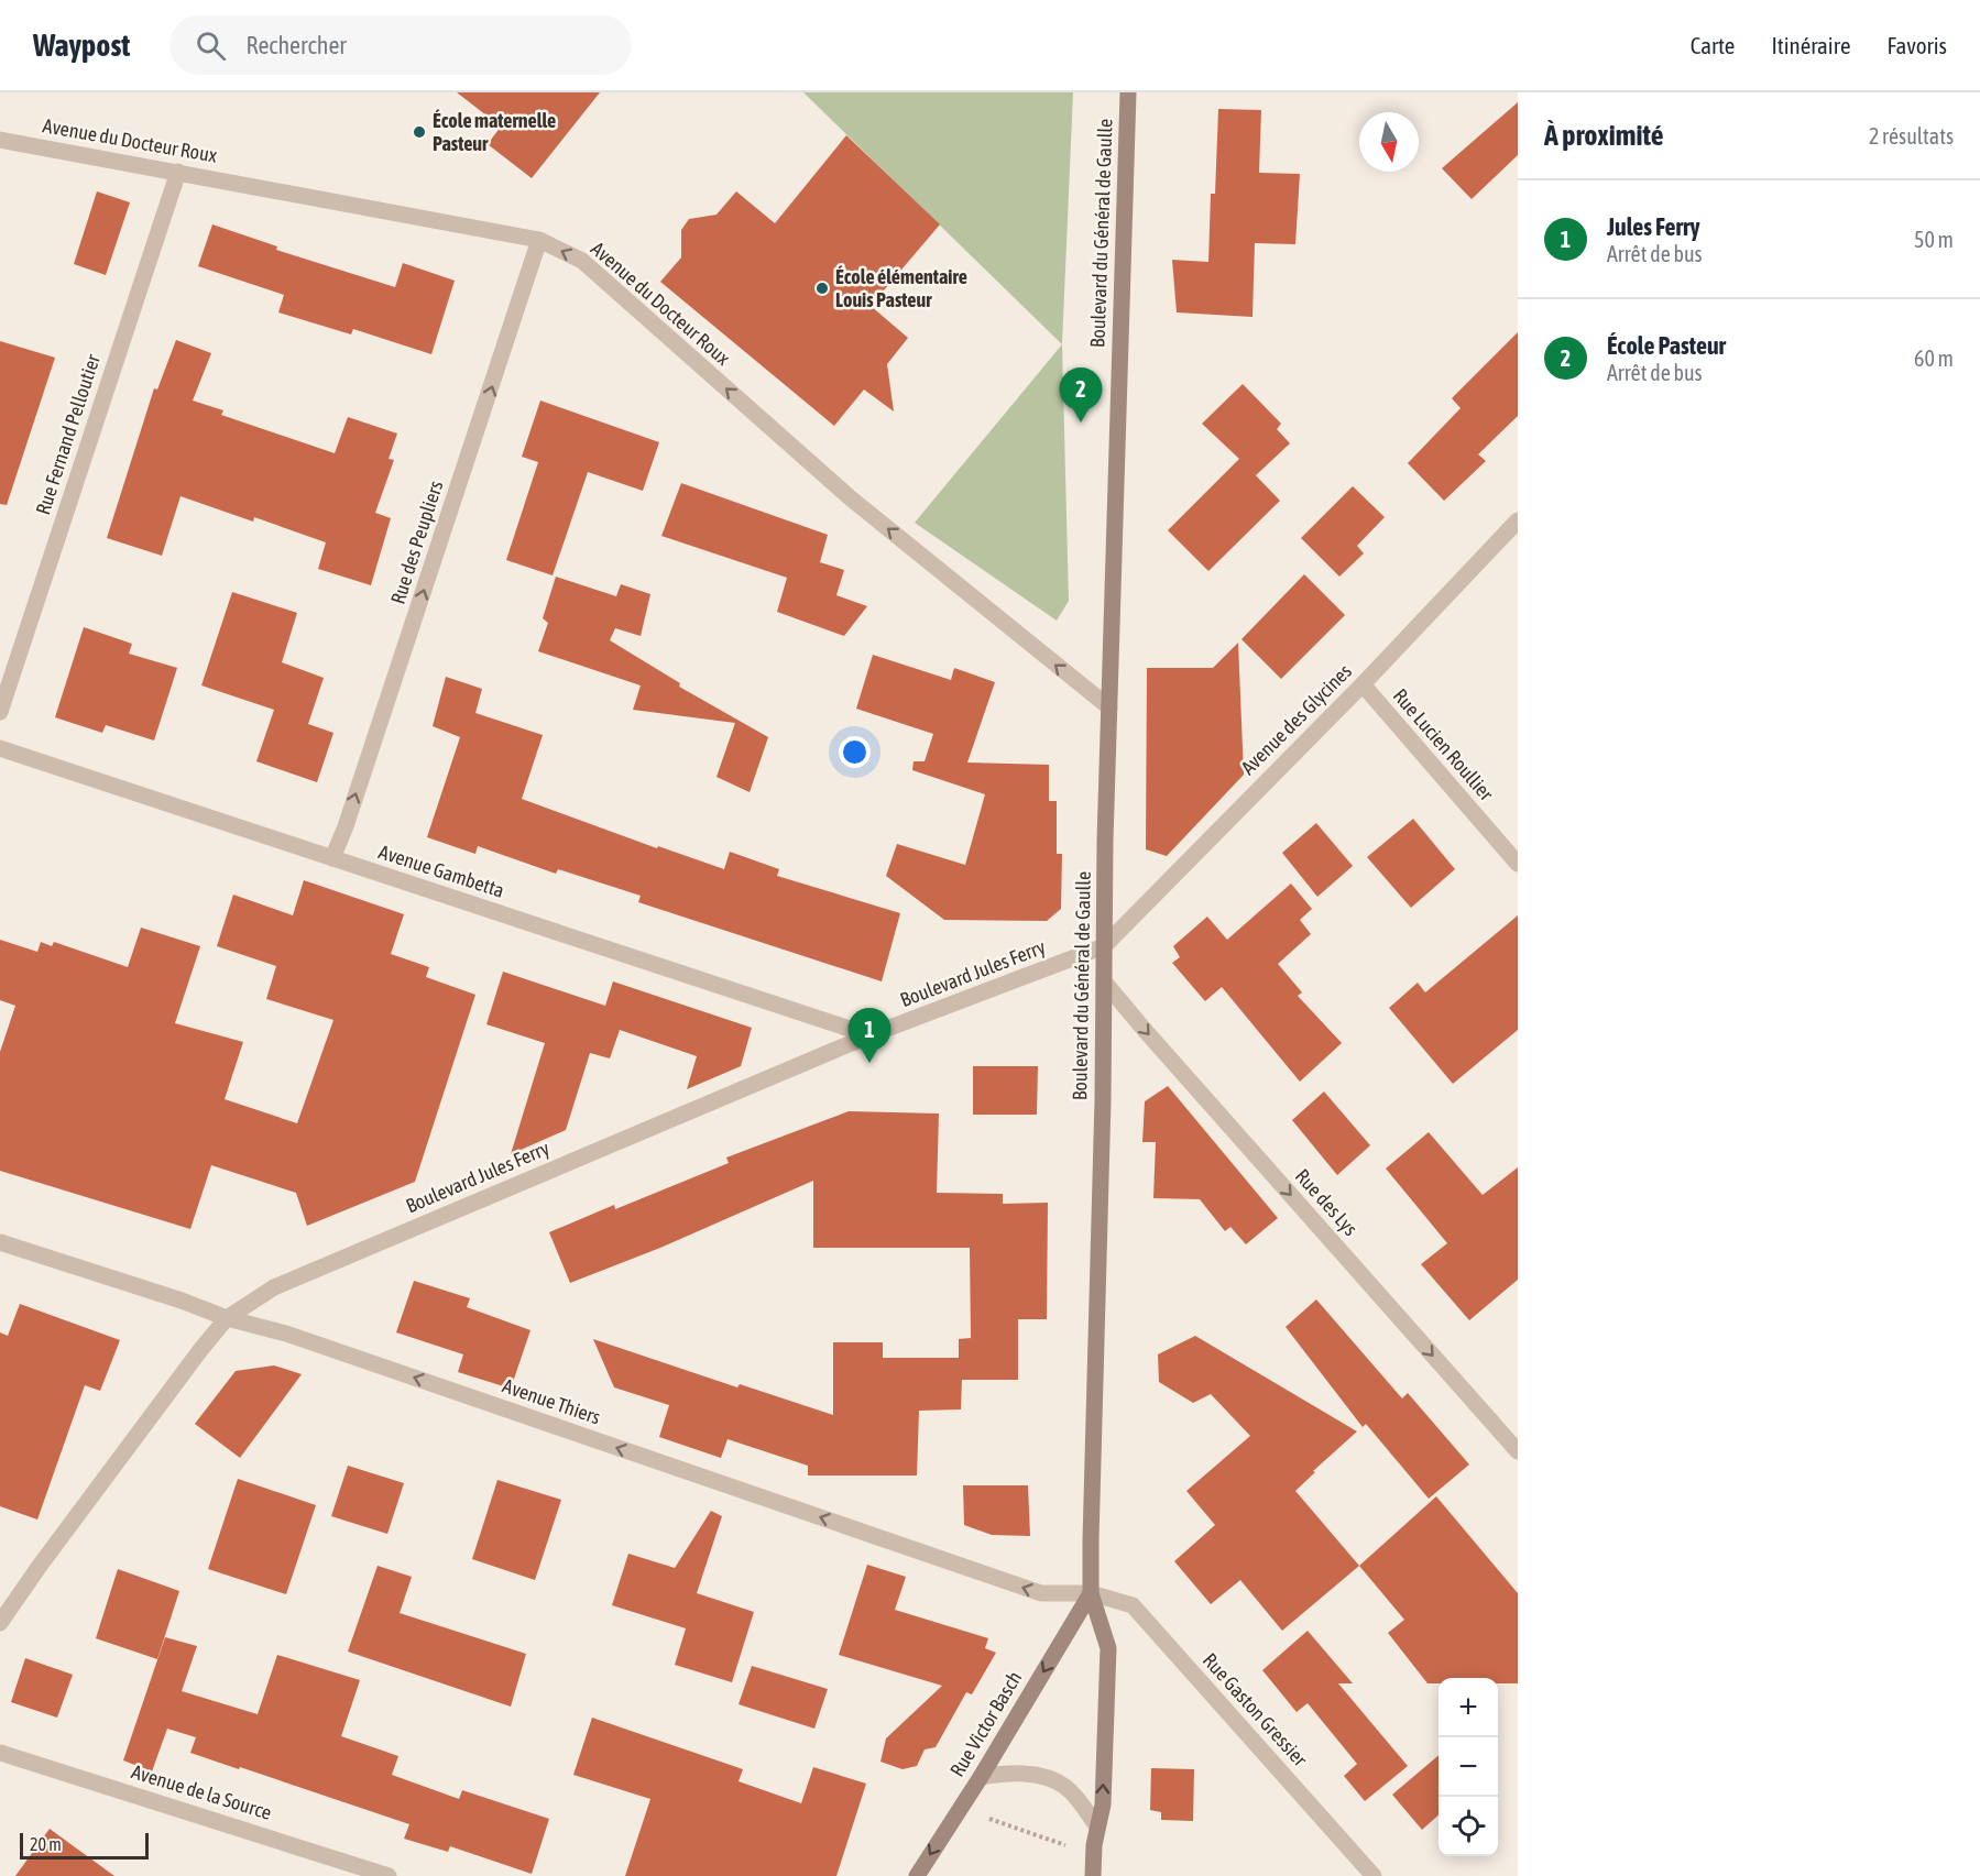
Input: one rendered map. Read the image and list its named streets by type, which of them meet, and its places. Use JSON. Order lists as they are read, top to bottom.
{
  "streets": {
    "street": [
      "Avenue du Docteur Roux",
      "Boulevard du Général de Gaulle",
      "Rue Fernand Pelloutier",
      "Rue des Peupliers",
      "Avenue des Glycines",
      "Rue Lucien Roullier",
      "Avenue Gambetta",
      "Boulevard Jules Ferry",
      "Rue des Lys",
      "Avenue Thiers",
      "Rue Gaston Gressier",
      "Rue Victor Basch",
      "Avenue de la Source"
    ]
  },
  "crossings": [
    ["Avenue du Docteur Roux", "Boulevard du Général de Gaulle"],
    ["Avenue du Docteur Roux", "Rue Fernand Pelloutier"],
    ["Avenue du Docteur Roux", "Rue des Peupliers"],
    ["Boulevard du Général de Gaulle", "Avenue des Glycines"],
    ["Boulevard du Général de Gaulle", "Boulevard Jules Ferry"],
    ["Boulevard du Général de Gaulle", "Rue des Lys"],
    ["Boulevard du Général de Gaulle", "Avenue Thiers"],
    ["Boulevard du Général de Gaulle", "Rue Gaston Gressier"],
    ["Boulevard du Général de Gaulle", "Rue Victor Basch"],
    ["Rue des Peupliers", "Avenue Gambetta"],
    ["Avenue des Glycines", "Rue Lucien Roullier"],
    ["Avenue des Glycines", "Boulevard Jules Ferry"],
    ["Avenue Gambetta", "Boulevard Jules Ferry"],
    ["Boulevard Jules Ferry", "Avenue Thiers"],
    ["Avenue Thiers", "Rue Gaston Gressier"],
    ["Avenue Thiers", "Rue Victor Basch"],
    ["Rue Gaston Gressier", "Rue Victor Basch"]
  ],
  "one_way": [
    "Avenue du Docteur Roux",
    "Rue des Peupliers",
    "Rue des Lys",
    "Avenue Thiers",
    "Rue Victor Basch"
  ],
  "places": ["École maternelle Pasteur", "École élémentaire Louis Pasteur"],
  "scale_bar": "20 m",
  "north": "bottom",
  "page": {
    "header": "Waypost",
    "search": "Rechercher",
    "nav": ["Carte", "Itinéraire", "Favoris"],
    "heading": ["À proximité", "2 résultats"],
    "list": [
      {
        "mark": "1",
        "name": "Jules Ferry",
        "note": "Arrêt de bus",
        "value": "50 m"
      },
      {
        "mark": "2",
        "name": "École Pasteur",
        "note": "Arrêt de bus",
        "value": "60 m"
      }
    ],
    "pins": ["2", "1"],
    "map_buttons": ["+", "−"],
    "scale": "20 m"
  }
}
